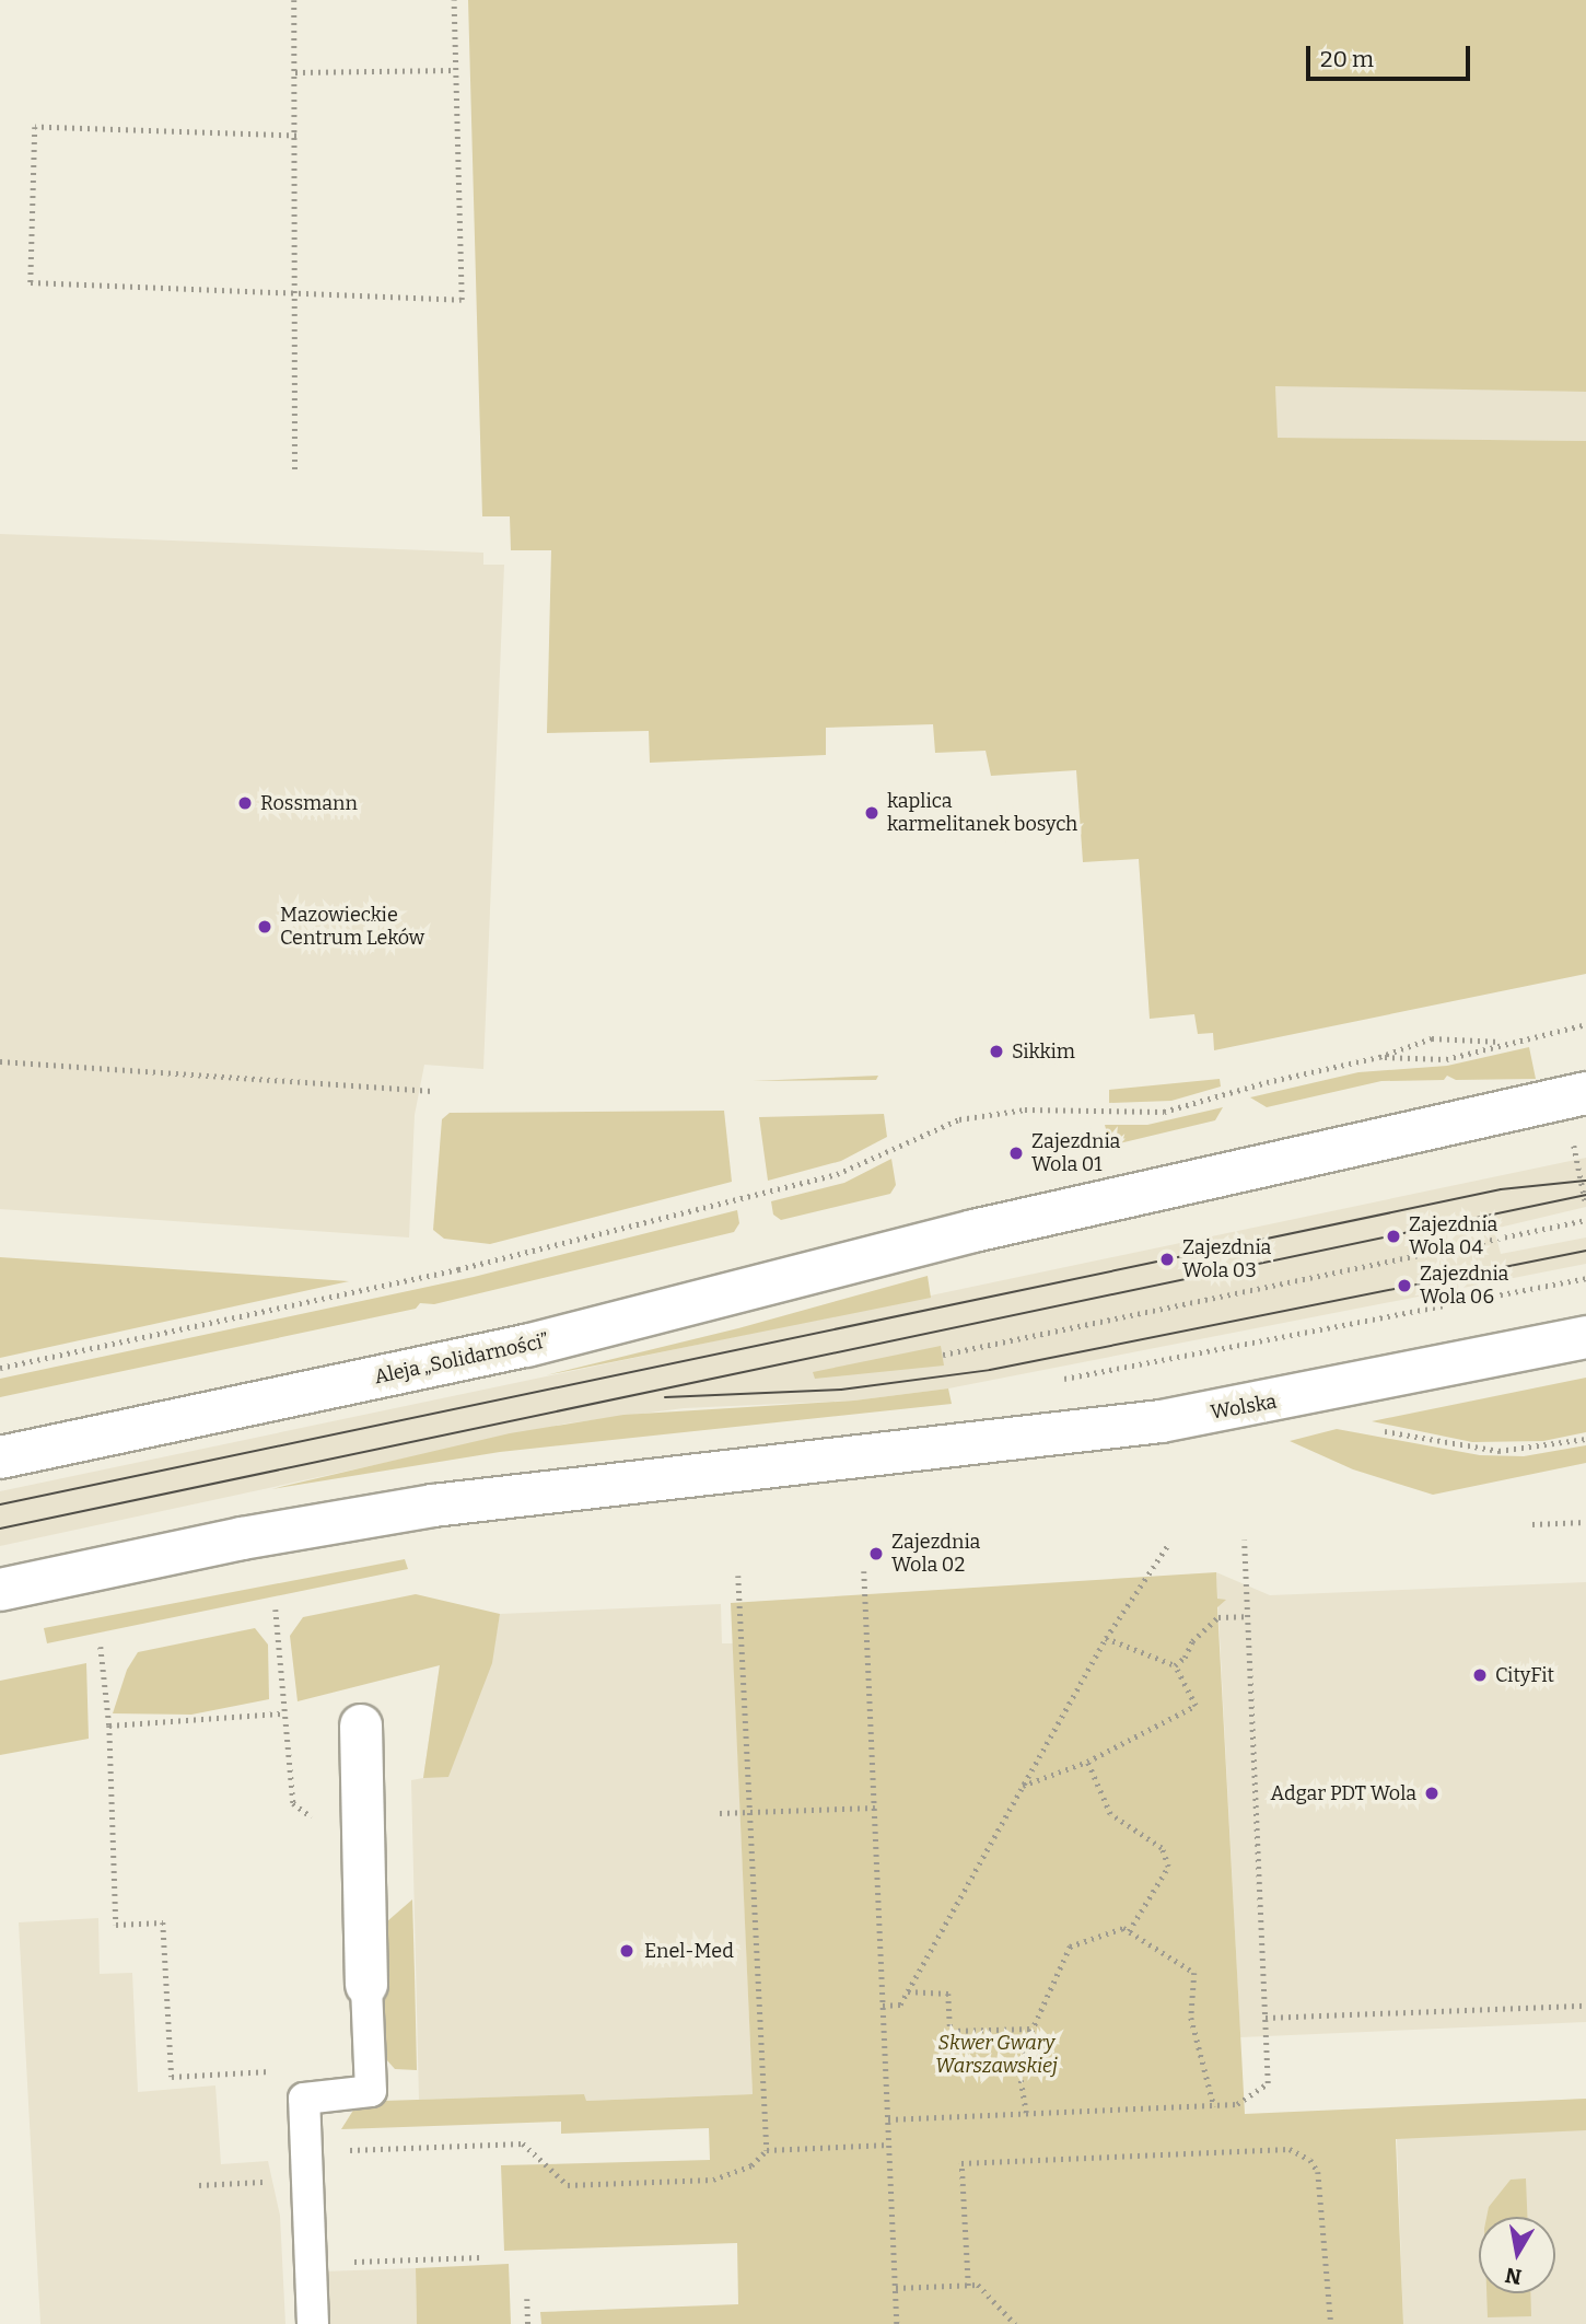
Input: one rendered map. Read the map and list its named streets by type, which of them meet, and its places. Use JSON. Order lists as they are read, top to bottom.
{
  "streets": {
    "main road": ["Aleja „Solidarności”", "Wolska"]
  },
  "parks": ["Skwer Gwary Warszawskiej"],
  "places": [
    "Rossmann",
    "kaplica karmelitanek bosych",
    "Mazowieckie Centrum Leków",
    "Sikkim",
    "Zajezdnia Wola 01",
    "Zajezdnia Wola 04",
    "Zajezdnia Wola 03",
    "Zajezdnia Wola 06",
    "Zajezdnia Wola 02",
    "CityFit",
    "Adgar PDT Wola",
    "Enel-Med"
  ],
  "scale_bar": "20 m",
  "north": "bottom"
}
